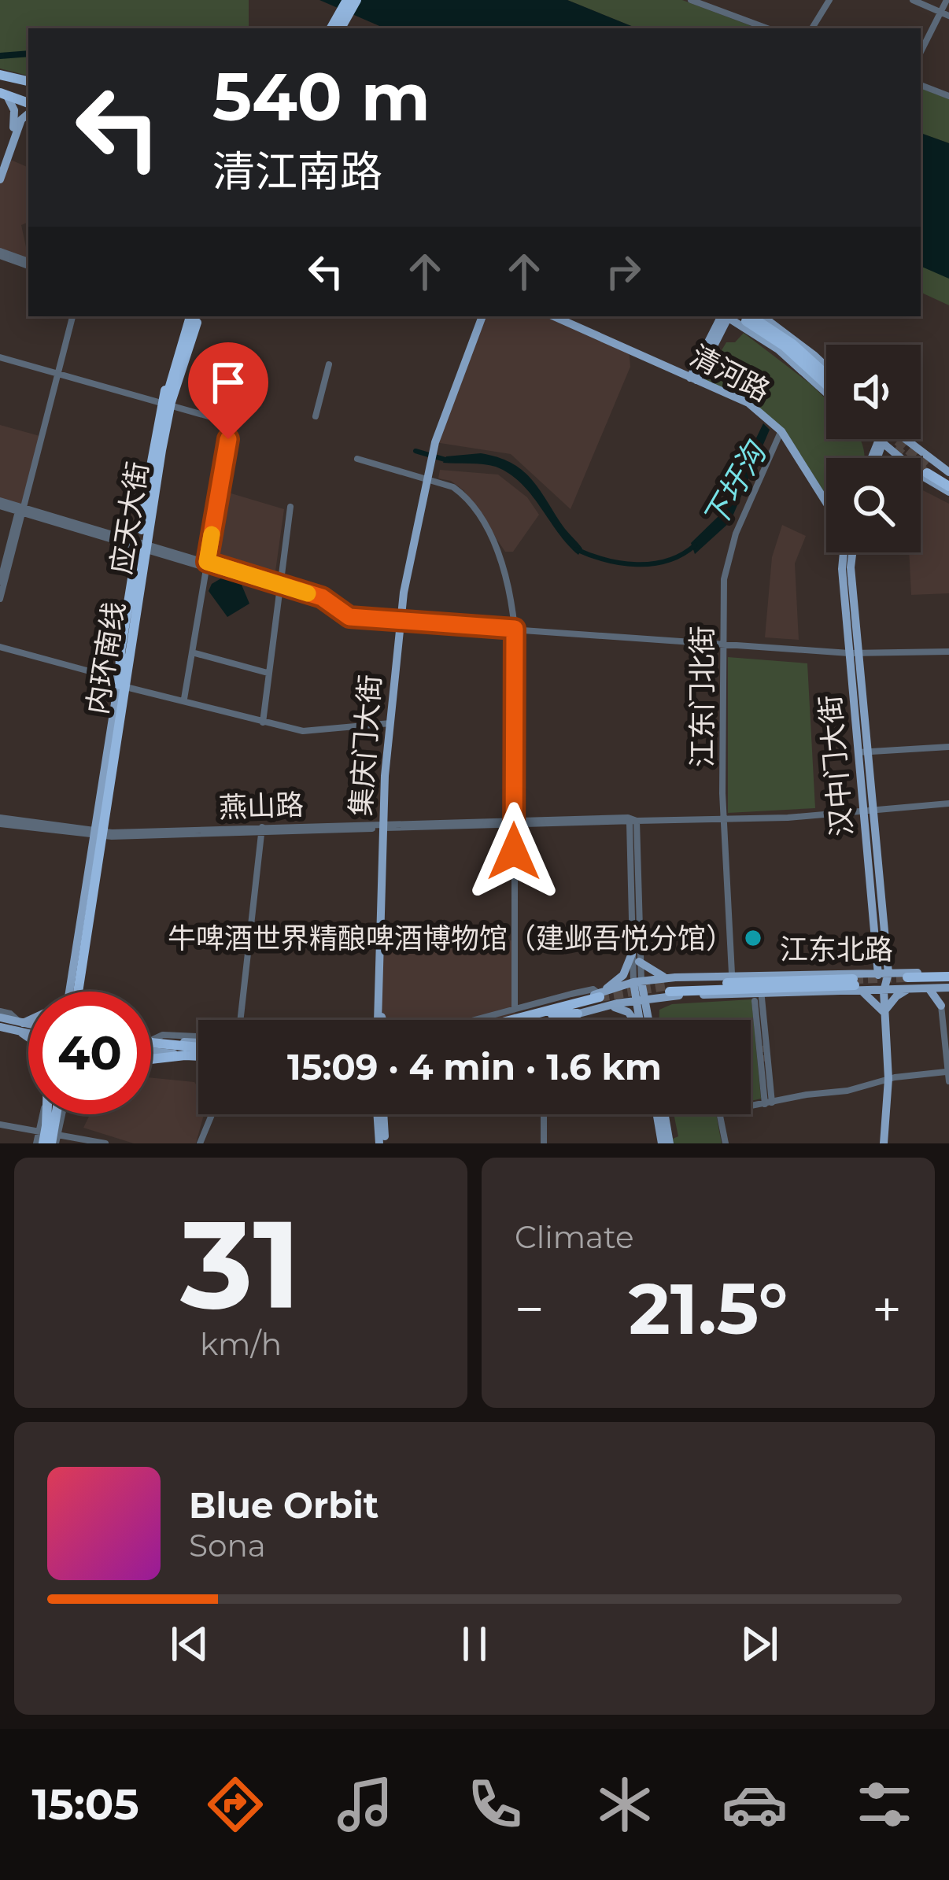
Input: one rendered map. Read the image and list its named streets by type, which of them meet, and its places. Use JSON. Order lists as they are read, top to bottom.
{
  "streets": {
    "highway": ["内环南线"],
    "main road": [
      "清河路",
      "应天大街",
      "集庆门大街",
      "汉中门大街",
      "江东北路"
    ],
    "street": ["江东门北街", "燕山路"]
  },
  "crossings": [
    ["清河路", "江东门北街"],
    ["应天大街", "内环南线"],
    ["应天大街", "燕山路"],
    ["江东门北街", "燕山路"],
    ["江东门北街", "江东北路"],
    ["集庆门大街", "燕山路"],
    ["汉中门大街", "燕山路"],
    ["汉中门大街", "江东北路"]
  ],
  "water": ["下圩沟"],
  "places": ["牛啤酒世界精酿啤酒博物馆（建邺吾悦分馆）"],
  "page": {
    "turn": ["540 m", "清江南路"],
    "limit": "40",
    "trip": "15:09 · 4 min · 1.6 km",
    "tile": [
      ["31", "km/h"],
      "Climate"
    ],
    "heat": ["−", "21.5°", "+"],
    "song": ["Blue Orbit", "Sona"],
    "tabs": "15:05"
  }
}
